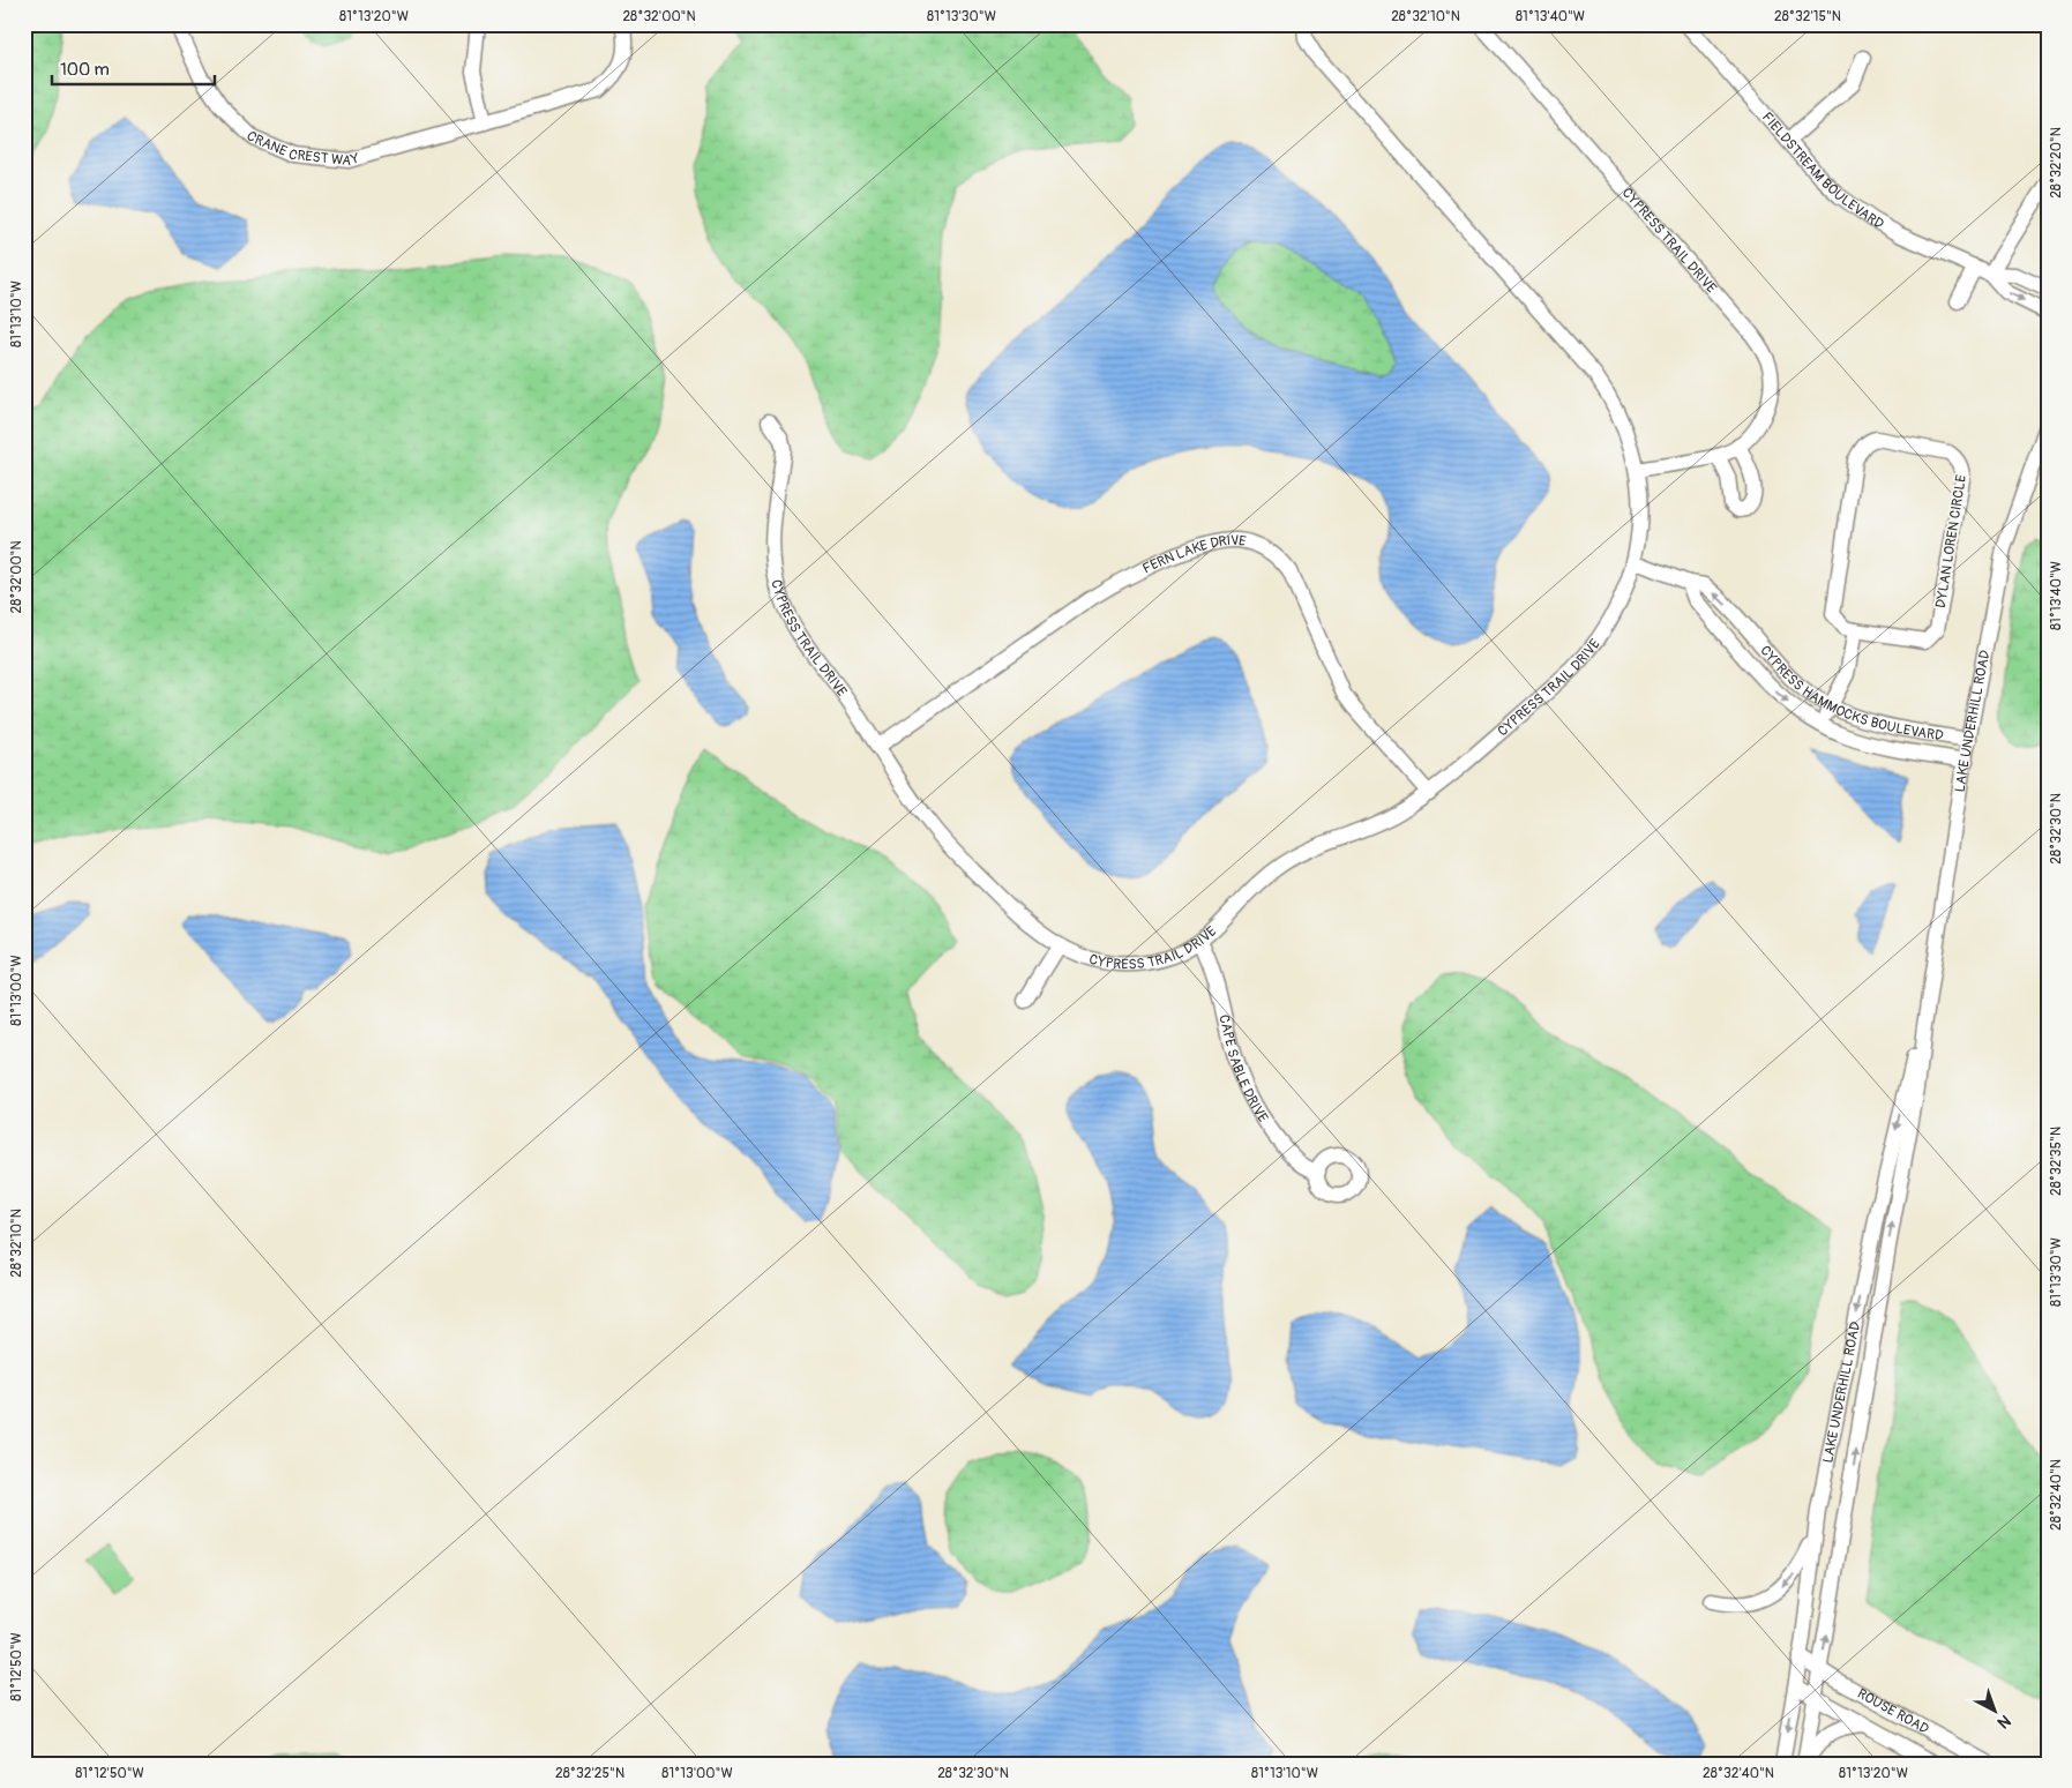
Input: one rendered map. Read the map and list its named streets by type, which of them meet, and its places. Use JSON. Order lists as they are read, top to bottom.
{
  "streets": {
    "street": [
      "CRANE CREST WAY",
      "FIELDSTREAM BOULEVARD",
      "CYPRESS TRAIL DRIVE",
      "DYLAN LOREN CIRCLE",
      "FERN LAKE DRIVE",
      "CYPRESS HAMMOCKS BOULEVARD",
      "LAKE UNDERHILL ROAD",
      "CAPE SABLE DRIVE",
      "ROUSE ROAD"
    ]
  },
  "crossings": [
    ["CYPRESS TRAIL DRIVE", "FERN LAKE DRIVE"],
    ["CYPRESS TRAIL DRIVE", "CYPRESS HAMMOCKS BOULEVARD"],
    ["CYPRESS TRAIL DRIVE", "CAPE SABLE DRIVE"],
    ["CYPRESS HAMMOCKS BOULEVARD", "LAKE UNDERHILL ROAD"],
    ["LAKE UNDERHILL ROAD", "ROUSE ROAD"]
  ],
  "scale_bar": "100 m",
  "north": "bottom right",
  "coordinates": [
    "81°13'20\"W",
    "28°32'00\"N",
    "81°13'30\"W",
    "28°32'10\"N",
    "81°13'40\"W",
    "28°32'15\"N",
    "28°32'20\"N",
    "81°13'10\"W",
    "28°32'30\"N",
    "81°13'00\"W",
    "28°32'35\"N",
    "28°32'40\"N",
    "81°12'50\"W",
    "28°32'25\"N"
  ]
}
